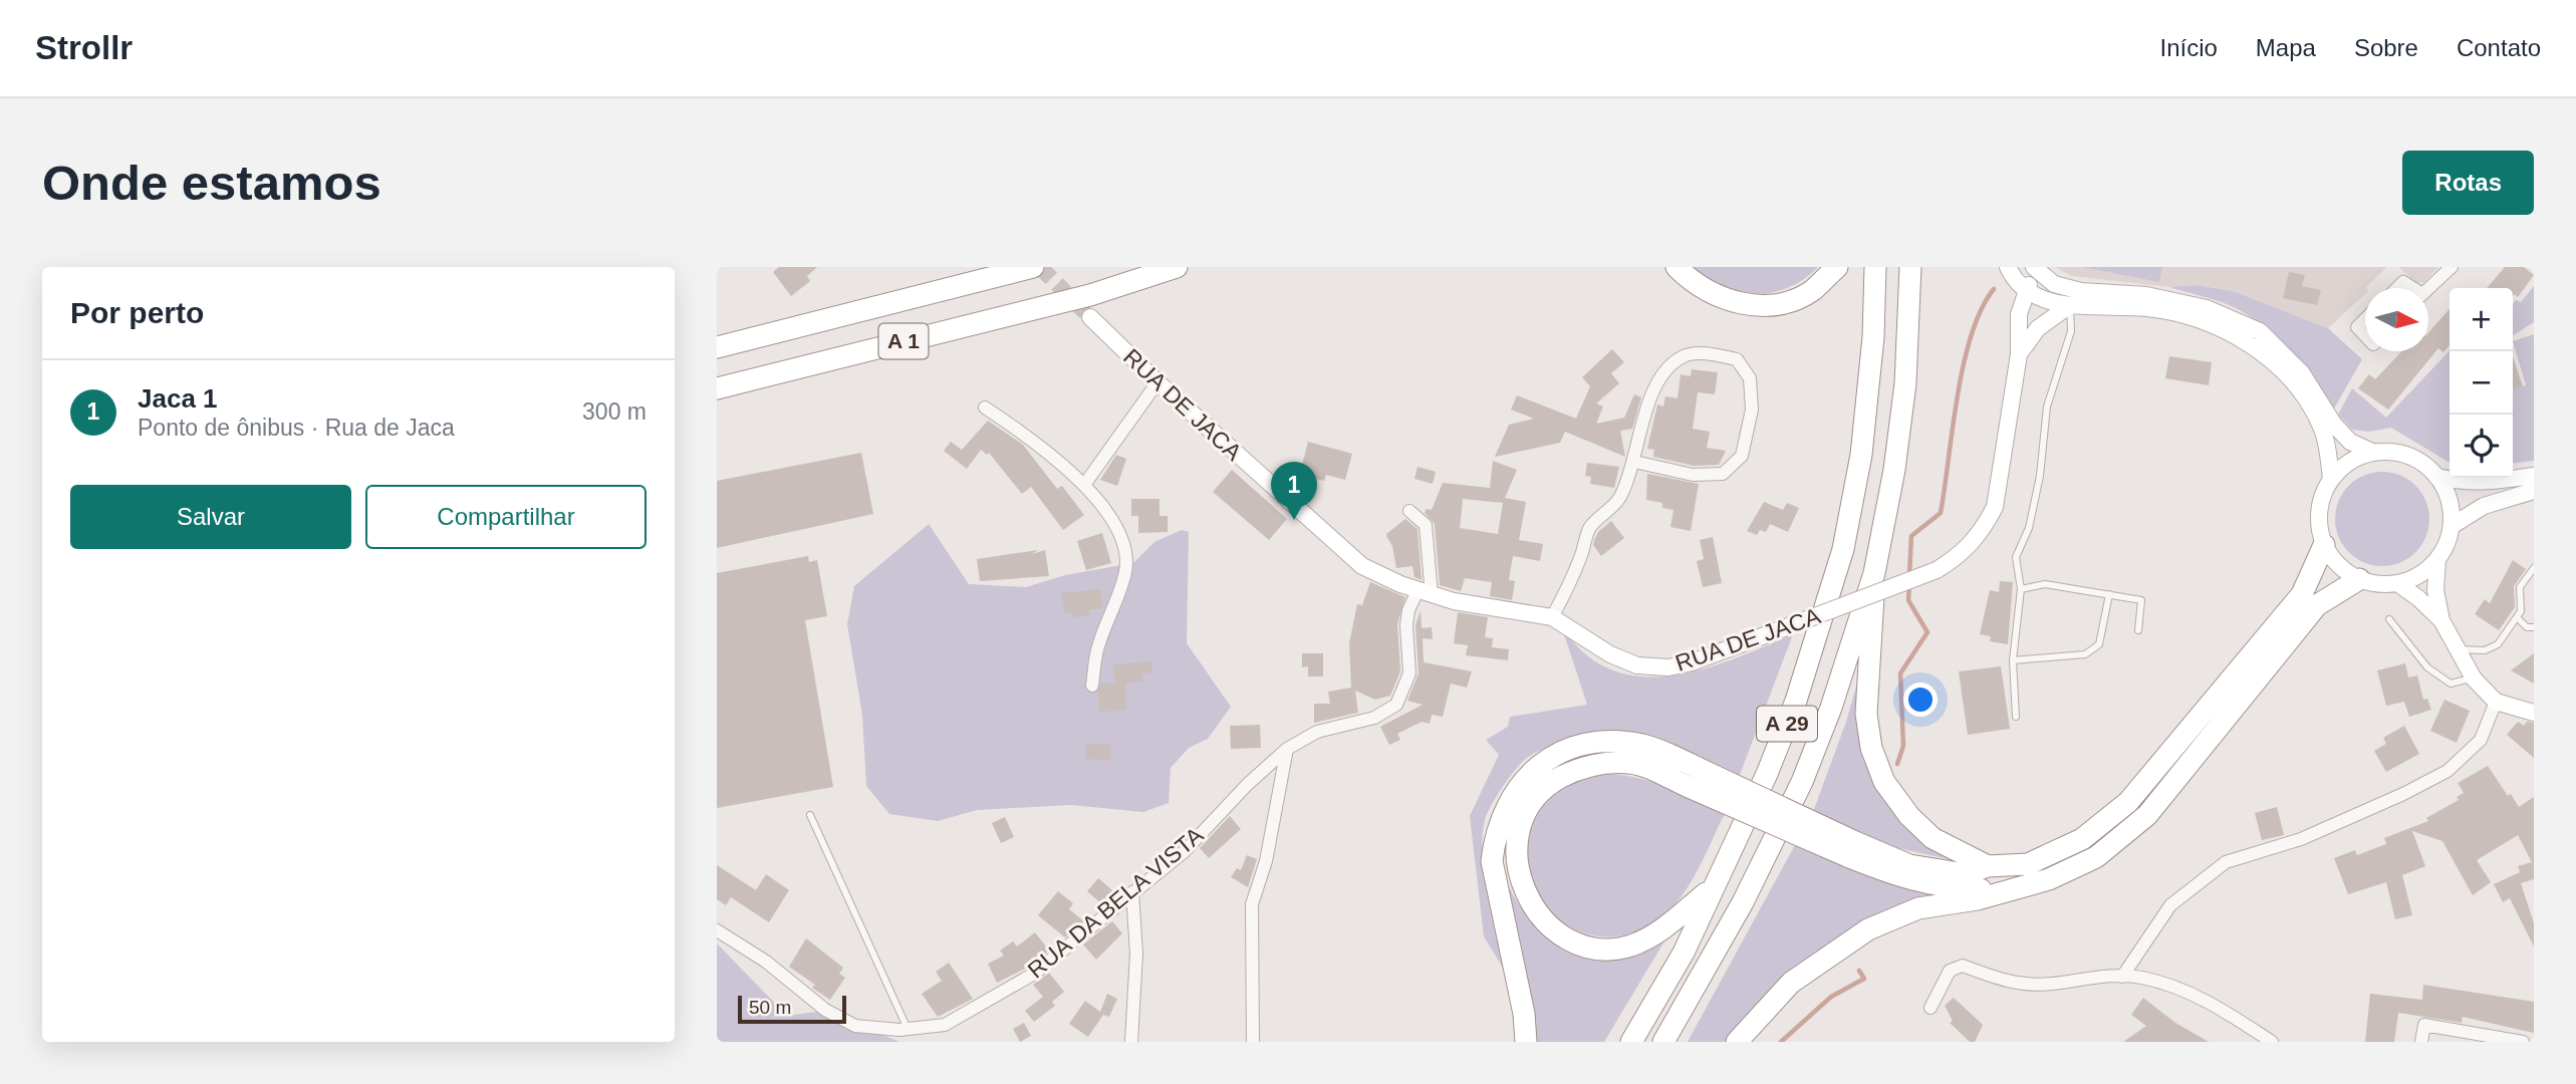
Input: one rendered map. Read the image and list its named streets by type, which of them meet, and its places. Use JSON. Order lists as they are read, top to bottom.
{
  "streets": {
    "highway": ["A 1", "A 29"],
    "street": ["RUA DE JACA", "RUA DA BELA VISTA"]
  },
  "crossings": [
    ["RUA DE JACA", "RUA DA BELA VISTA"]
  ],
  "scale_bar": "50 m",
  "north": "right",
  "page": {
    "header": "Strollr",
    "nav": [
      "Início",
      "Mapa",
      "Sobre",
      "Contato"
    ],
    "buttons": [
      "Rotas",
      ["Salvar", "Compartilhar"]
    ],
    "title": "Onde estamos",
    "heading": "Por perto",
    "map_buttons": ["+", "−"],
    "list": [
      {
        "mark": "1",
        "name": "Jaca 1",
        "note": "Ponto de ônibus · Rua de Jaca",
        "value": "300 m"
      }
    ],
    "pins": "1",
    "scale": "50 m"
  }
}
